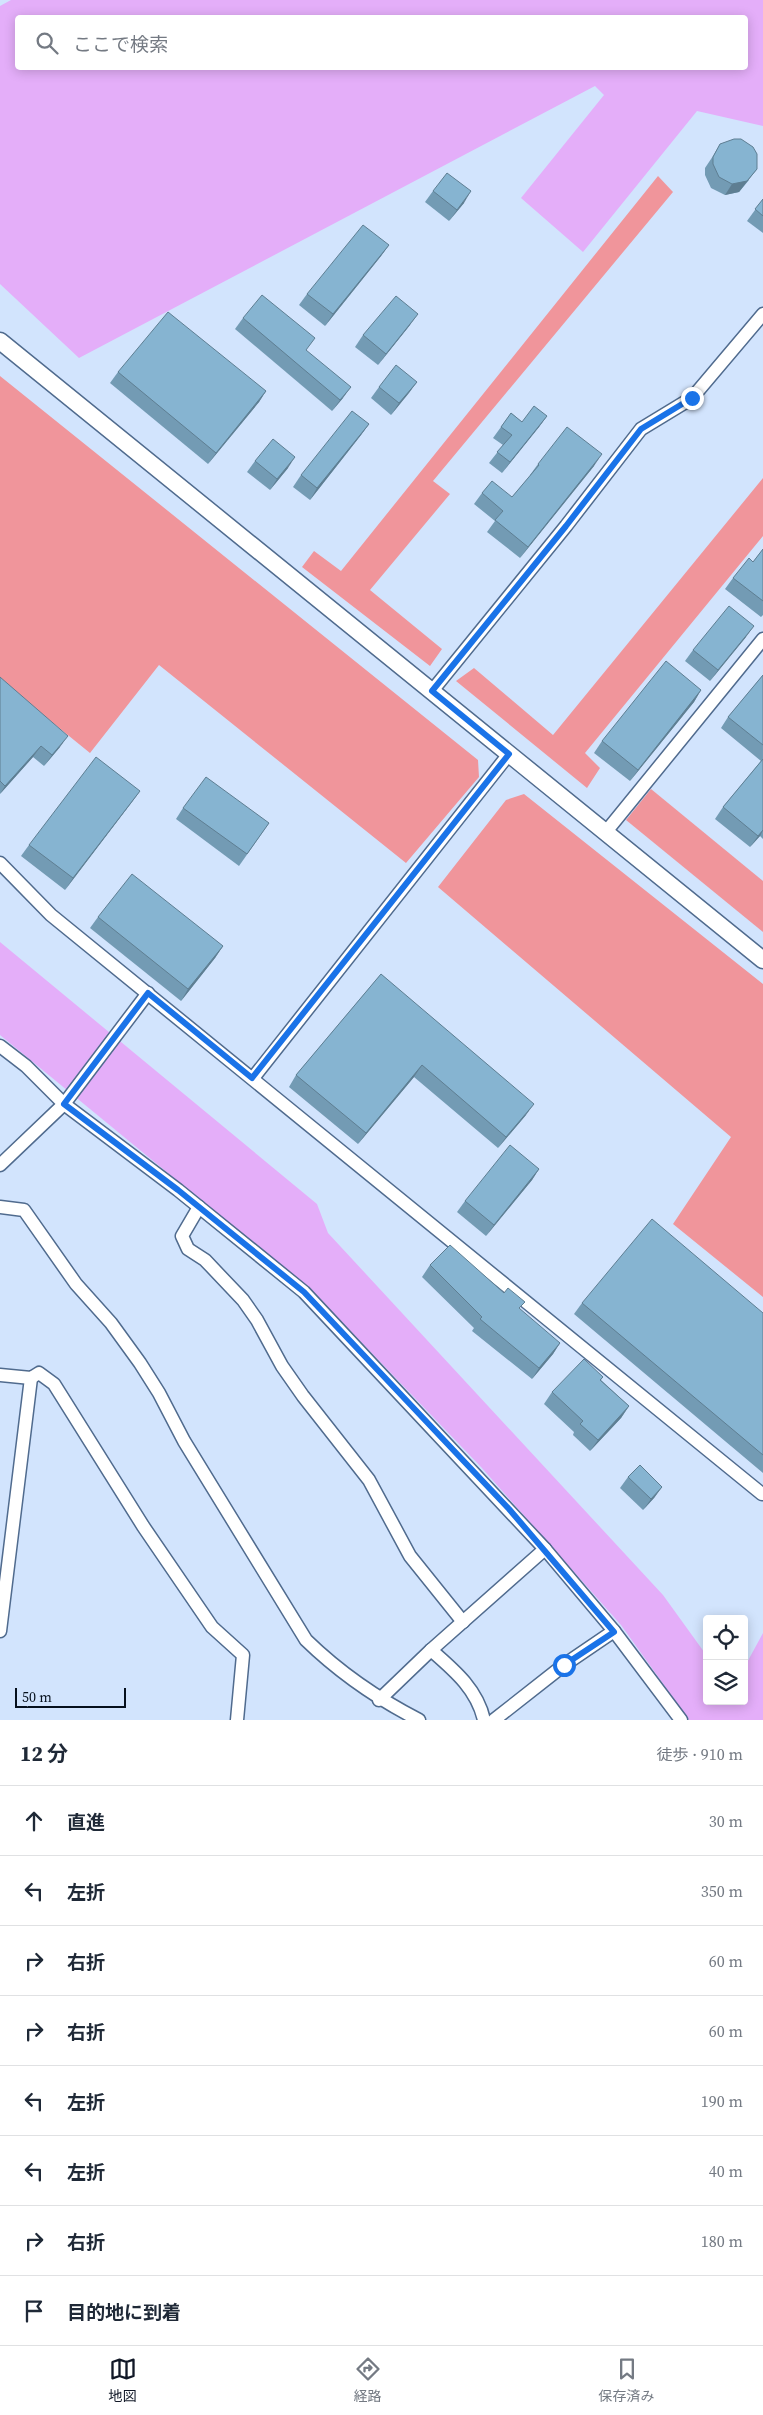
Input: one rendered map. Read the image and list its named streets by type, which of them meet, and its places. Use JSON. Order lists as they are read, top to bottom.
{
  "scale_bar": "50 m",
  "page": {
    "search": "ここで検索",
    "scale": "50 m",
    "heading": ["12 分", "徒歩 · 910 m"],
    "list": [
      ["直進", "30 m"],
      ["左折", "350 m"],
      ["右折", "60 m"],
      ["右折", "60 m"],
      ["左折", "190 m"],
      ["左折", "40 m"],
      ["右折", "180 m"],
      "目的地に到着"
    ],
    "nav": ["地図", "経路", "保存済み"]
  }
}
